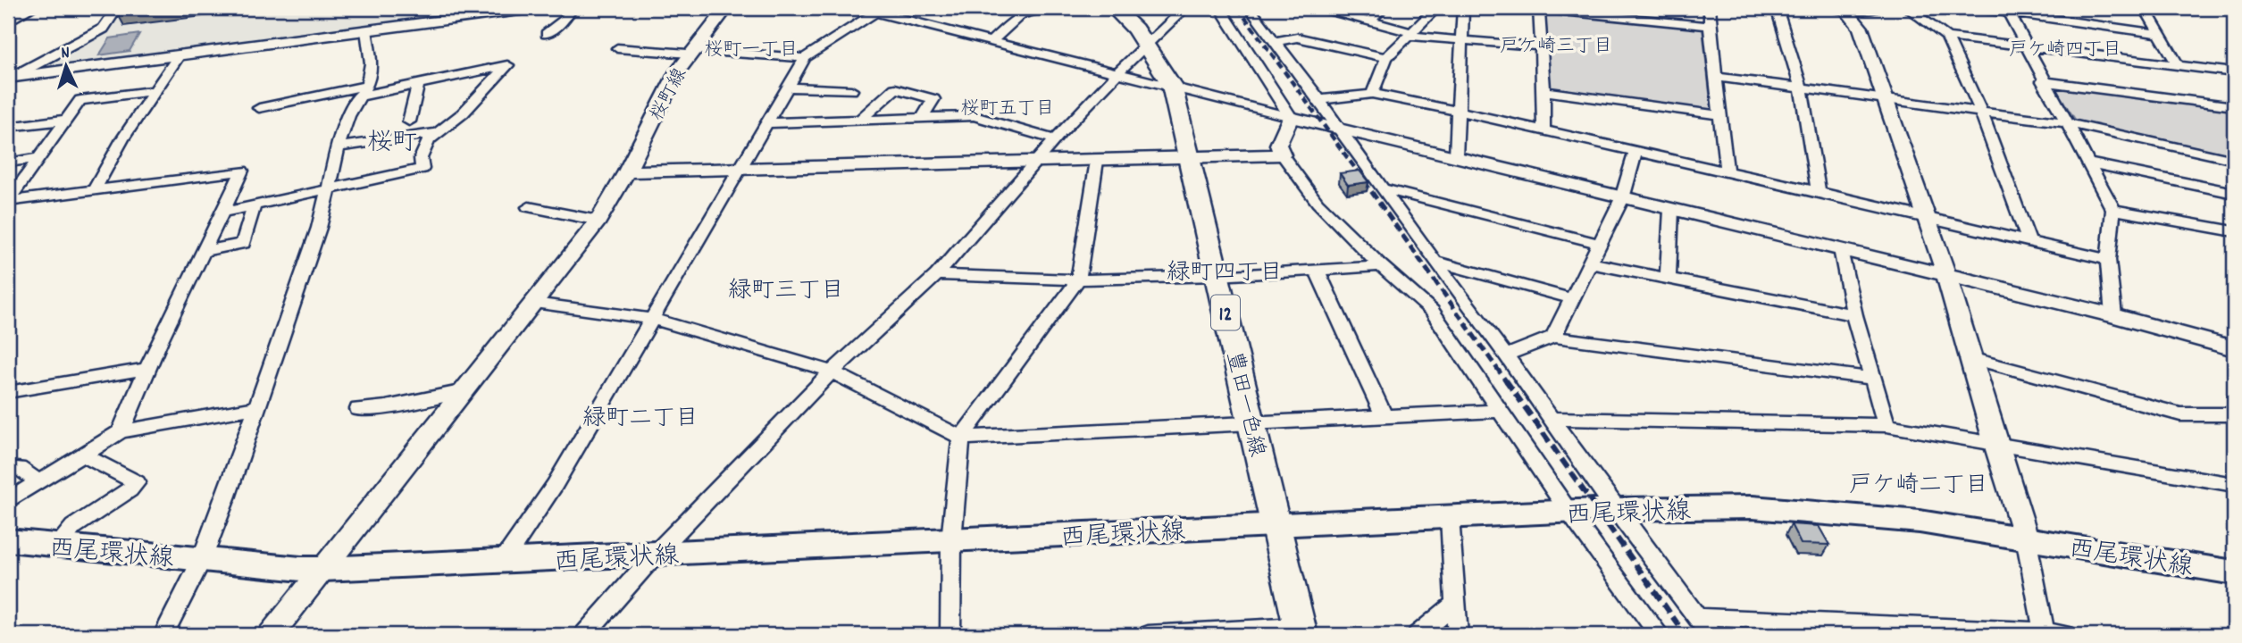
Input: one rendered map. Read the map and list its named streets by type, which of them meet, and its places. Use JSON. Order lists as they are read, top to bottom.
{
  "streets": {
    "main road": ["12", "豊田一色線", "西尾環状線"],
    "street": ["桜町線"]
  },
  "crossings": [
    ["豊田一色線", "西尾環状線"]
  ],
  "districts": [
    "戸ケ崎三丁目",
    "桜町一丁目",
    "戸ケ崎四丁目",
    "桜町五丁目",
    "桜町",
    "緑町四丁目",
    "緑町三丁目",
    "緑町二丁目",
    "戸ケ崎二丁目"
  ],
  "north": "top"
}
